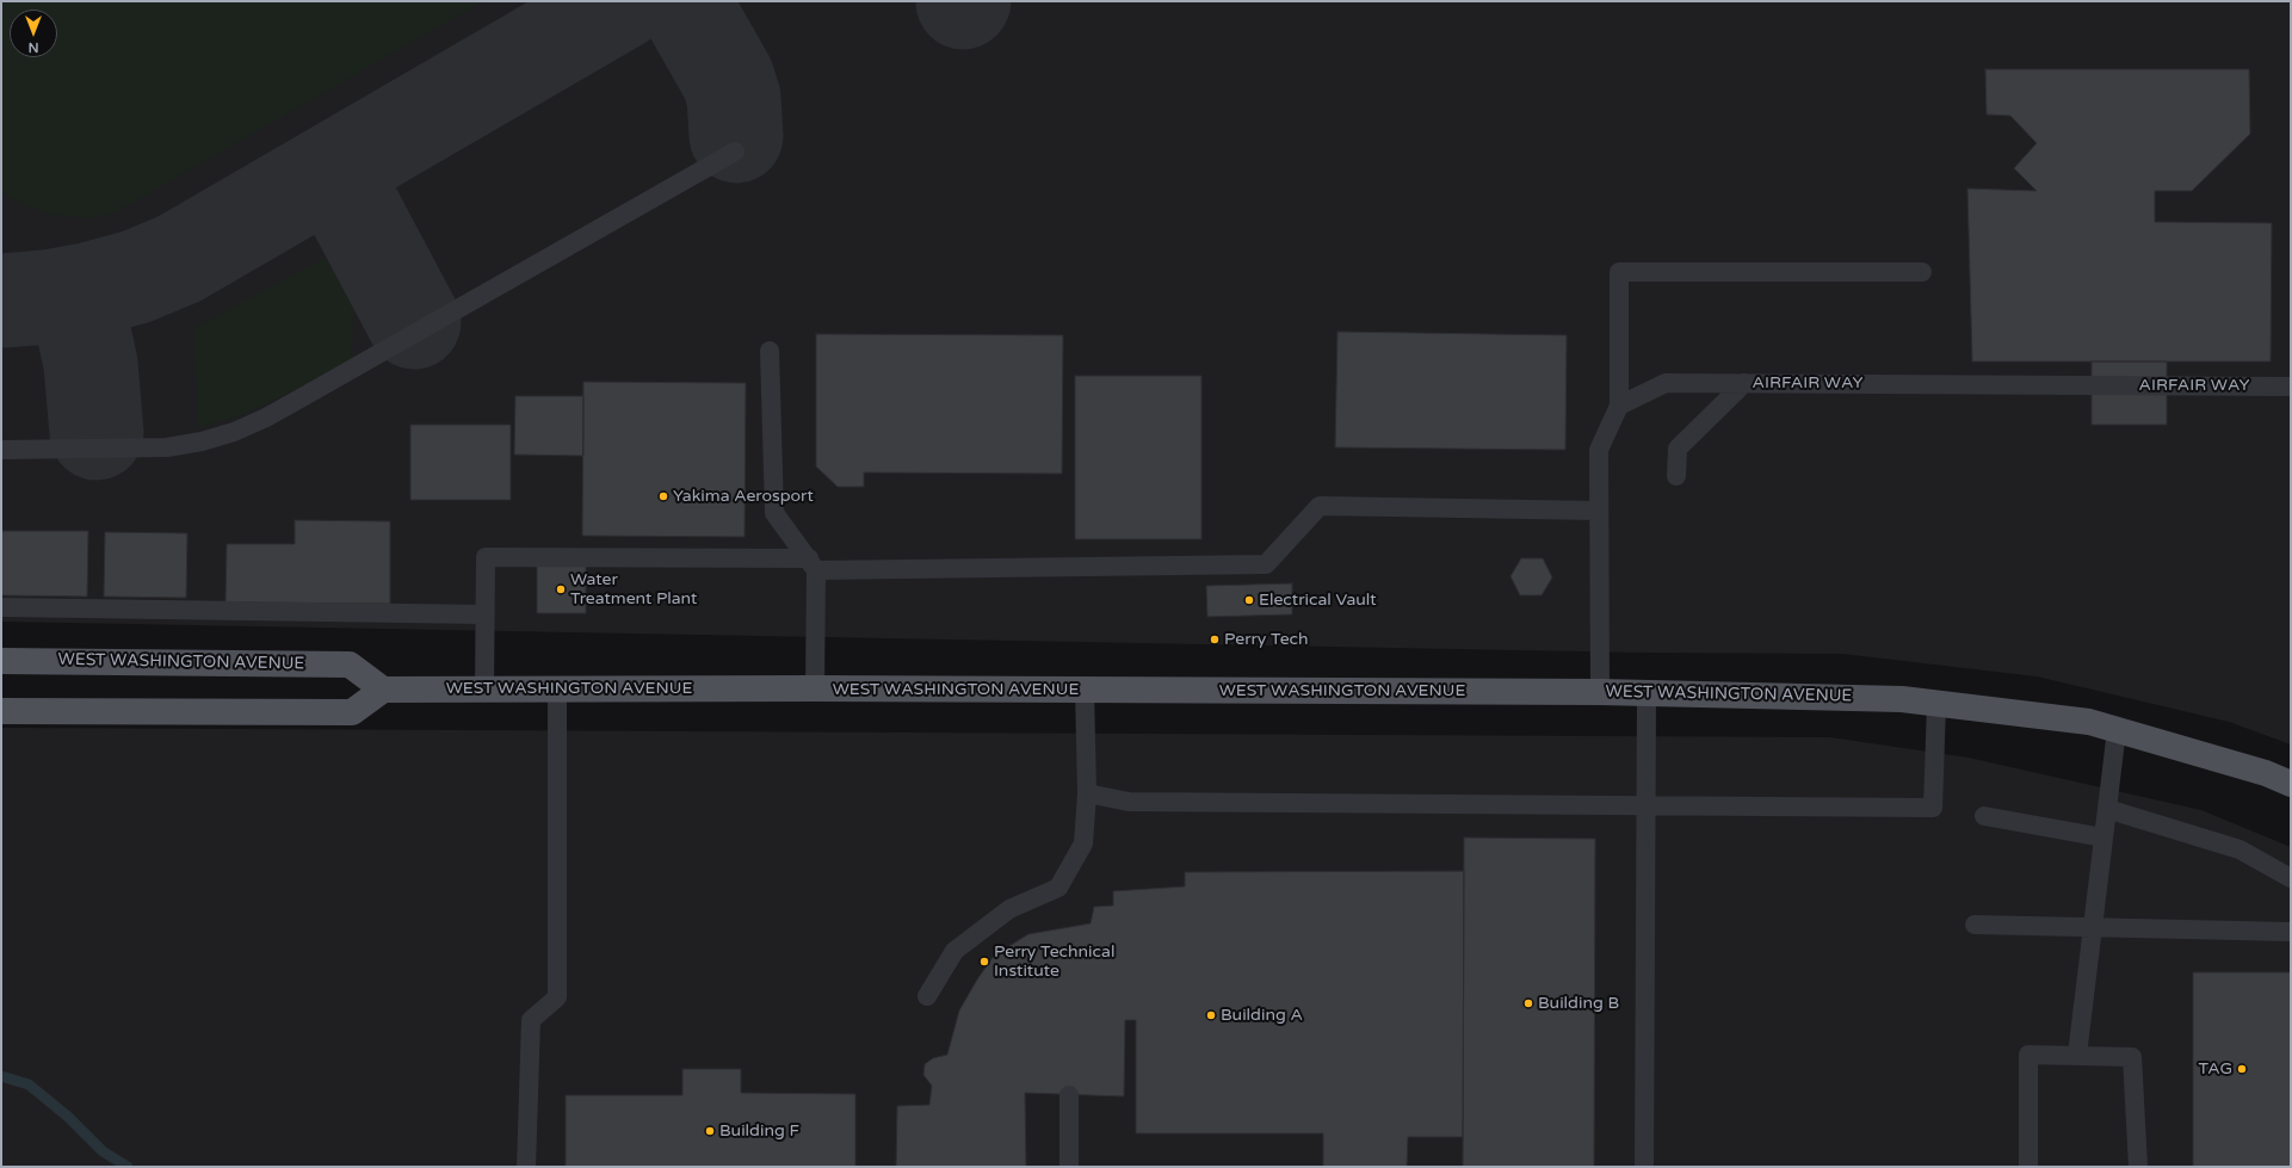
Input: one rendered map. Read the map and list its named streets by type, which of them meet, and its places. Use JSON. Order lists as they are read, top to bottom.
{
  "streets": {
    "main road": ["WEST WASHINGTON AVENUE"],
    "lane": ["AIRFAIR WAY"]
  },
  "places": [
    "Yakima Aerosport",
    "Water Treatment Plant",
    "Electrical Vault",
    "Perry Tech",
    "Perry Technical Institute",
    "Building B",
    "Building A",
    "TAG",
    "Building F"
  ],
  "north": "bottom"
}
